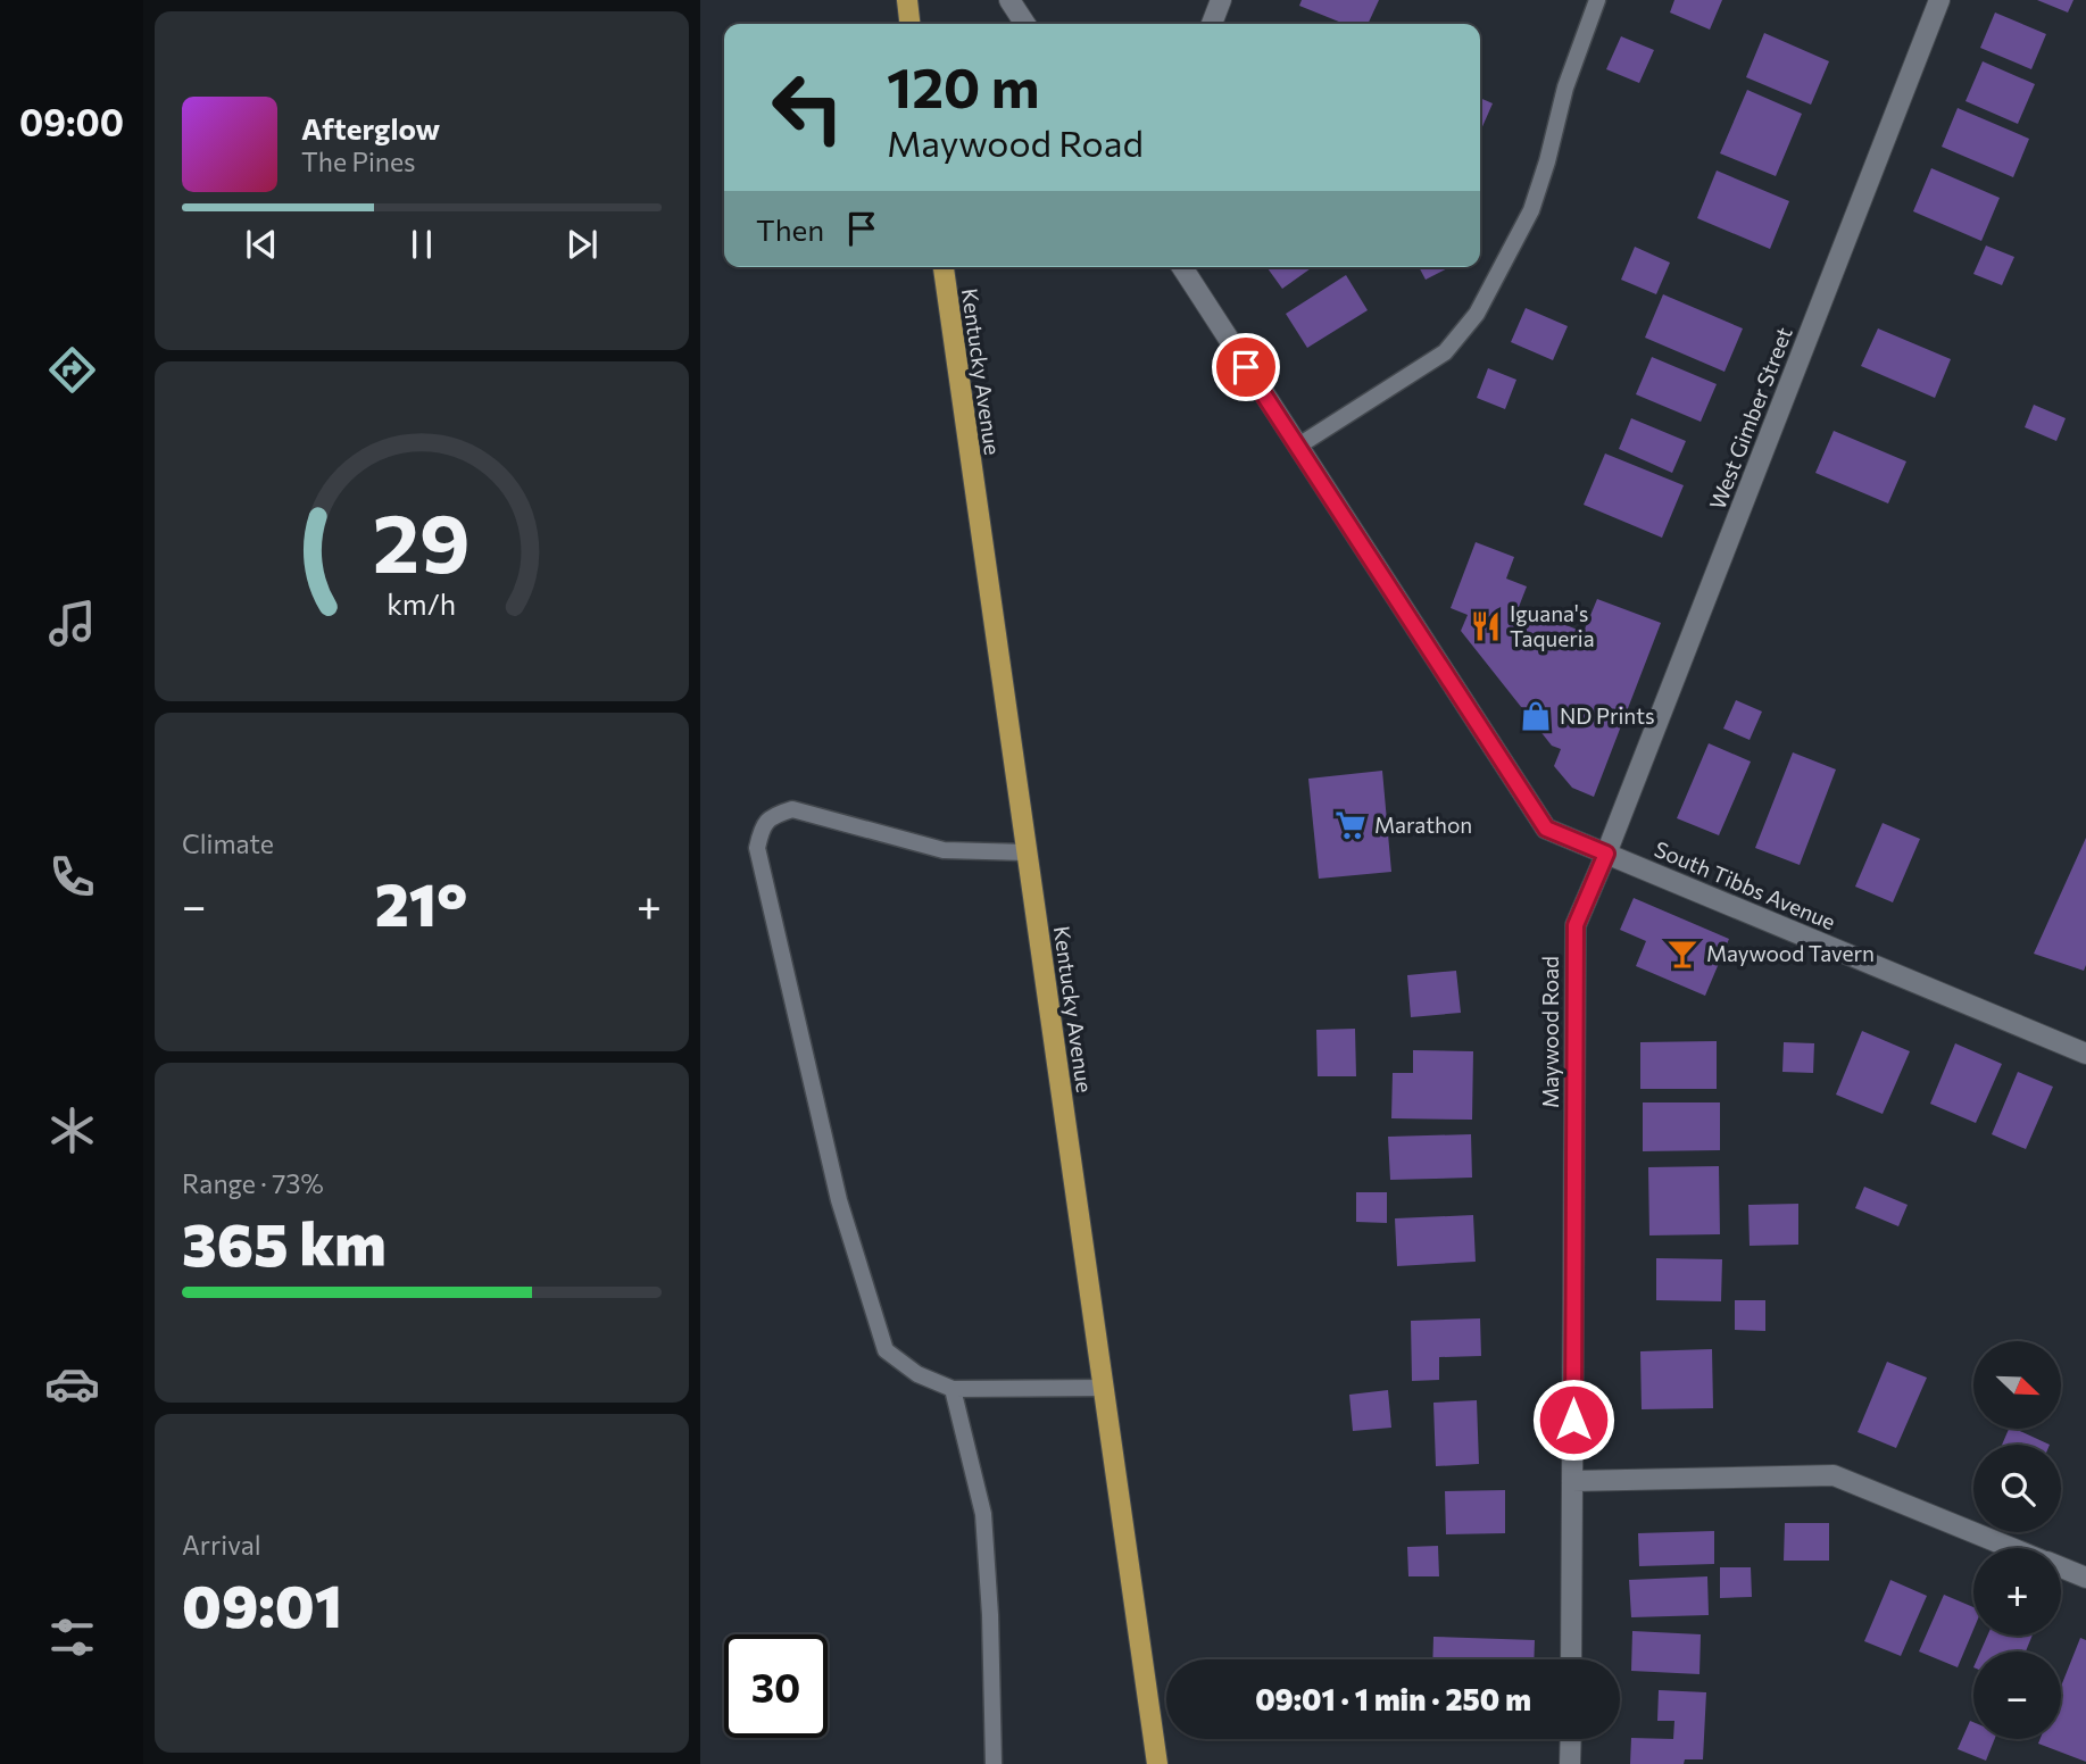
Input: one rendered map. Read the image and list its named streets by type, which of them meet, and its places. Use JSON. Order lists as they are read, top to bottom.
{
  "streets": {
    "main road": ["Kentucky Avenue"],
    "street": ["West Gimber Street", "South Tibbs Avenue", "Maywood Road"]
  },
  "crossings": [
    ["West Gimber Street", "South Tibbs Avenue"],
    ["West Gimber Street", "Maywood Road"],
    ["South Tibbs Avenue", "Maywood Road"]
  ],
  "places": {
    "restaurant": ["Iguana's Taqueria"],
    "shop": ["ND Prints"],
    "supermarket": ["Marathon"],
    "bar": ["Maywood Tavern"]
  },
  "north": "bottom right",
  "page": {
    "tabs": "09:00",
    "turn": ["120 m", "Maywood Road"],
    "song": ["Afterglow", "The Pines"],
    "then": "Then",
    "tile": [
      "Climate",
      ["Range · 73%", "365 km"],
      ["Arrival", "09:01"]
    ],
    "heat": ["−", "21°", "+"],
    "map_buttons": ["+", "−"],
    "limit": "30",
    "trip": "09:01 · 1 min · 250 m",
    "gauge": ["29", "km/h"]
  }
}
